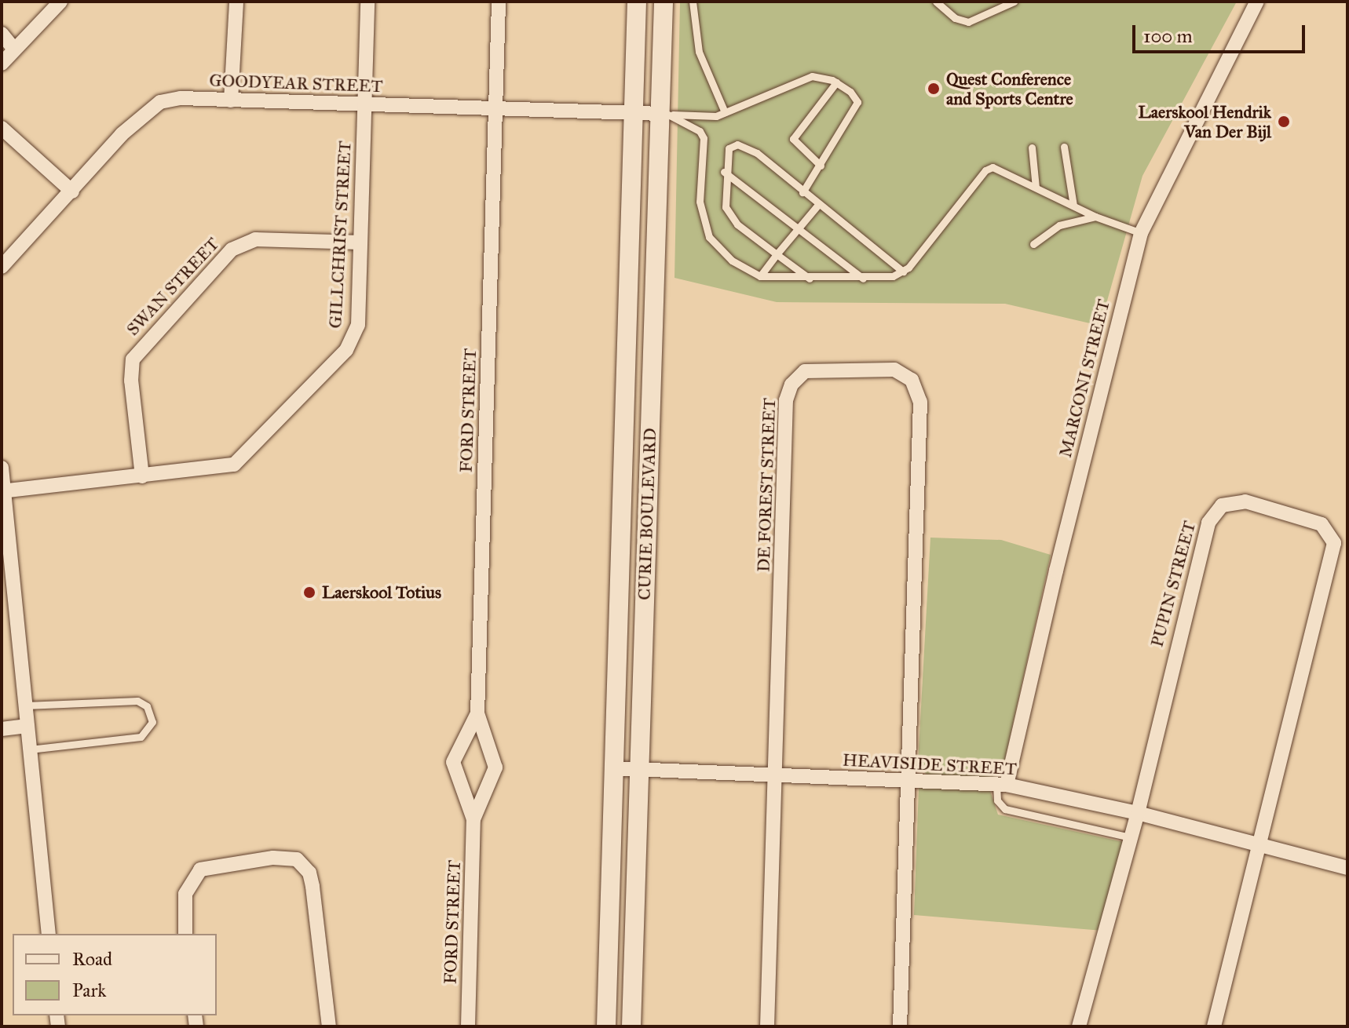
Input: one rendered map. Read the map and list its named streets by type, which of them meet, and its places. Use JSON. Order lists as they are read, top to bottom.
{
  "streets": {
    "street": [
      "GOODYEAR STREET",
      "GILLCHRIST STREET",
      "SWAN STREET",
      "MARCONI STREET",
      "FORD STREET",
      "DE FOREST STREET",
      "CURIE BOULEVARD",
      "PUPIN STREET",
      "HEAVISIDE STREET"
    ]
  },
  "crossings": [
    ["GOODYEAR STREET", "GILLCHRIST STREET"],
    ["GOODYEAR STREET", "FORD STREET"],
    ["GOODYEAR STREET", "CURIE BOULEVARD"],
    ["GILLCHRIST STREET", "SWAN STREET"],
    ["MARCONI STREET", "HEAVISIDE STREET"],
    ["DE FOREST STREET", "HEAVISIDE STREET"],
    ["CURIE BOULEVARD", "HEAVISIDE STREET"],
    ["PUPIN STREET", "HEAVISIDE STREET"]
  ],
  "places": ["Quest Conference and Sports Centre", "Laerskool Hendrik Van Der Bijl", "Laerskool Totius"],
  "legend": ["Road", "Park"],
  "scale_bar": "100 m"
}
